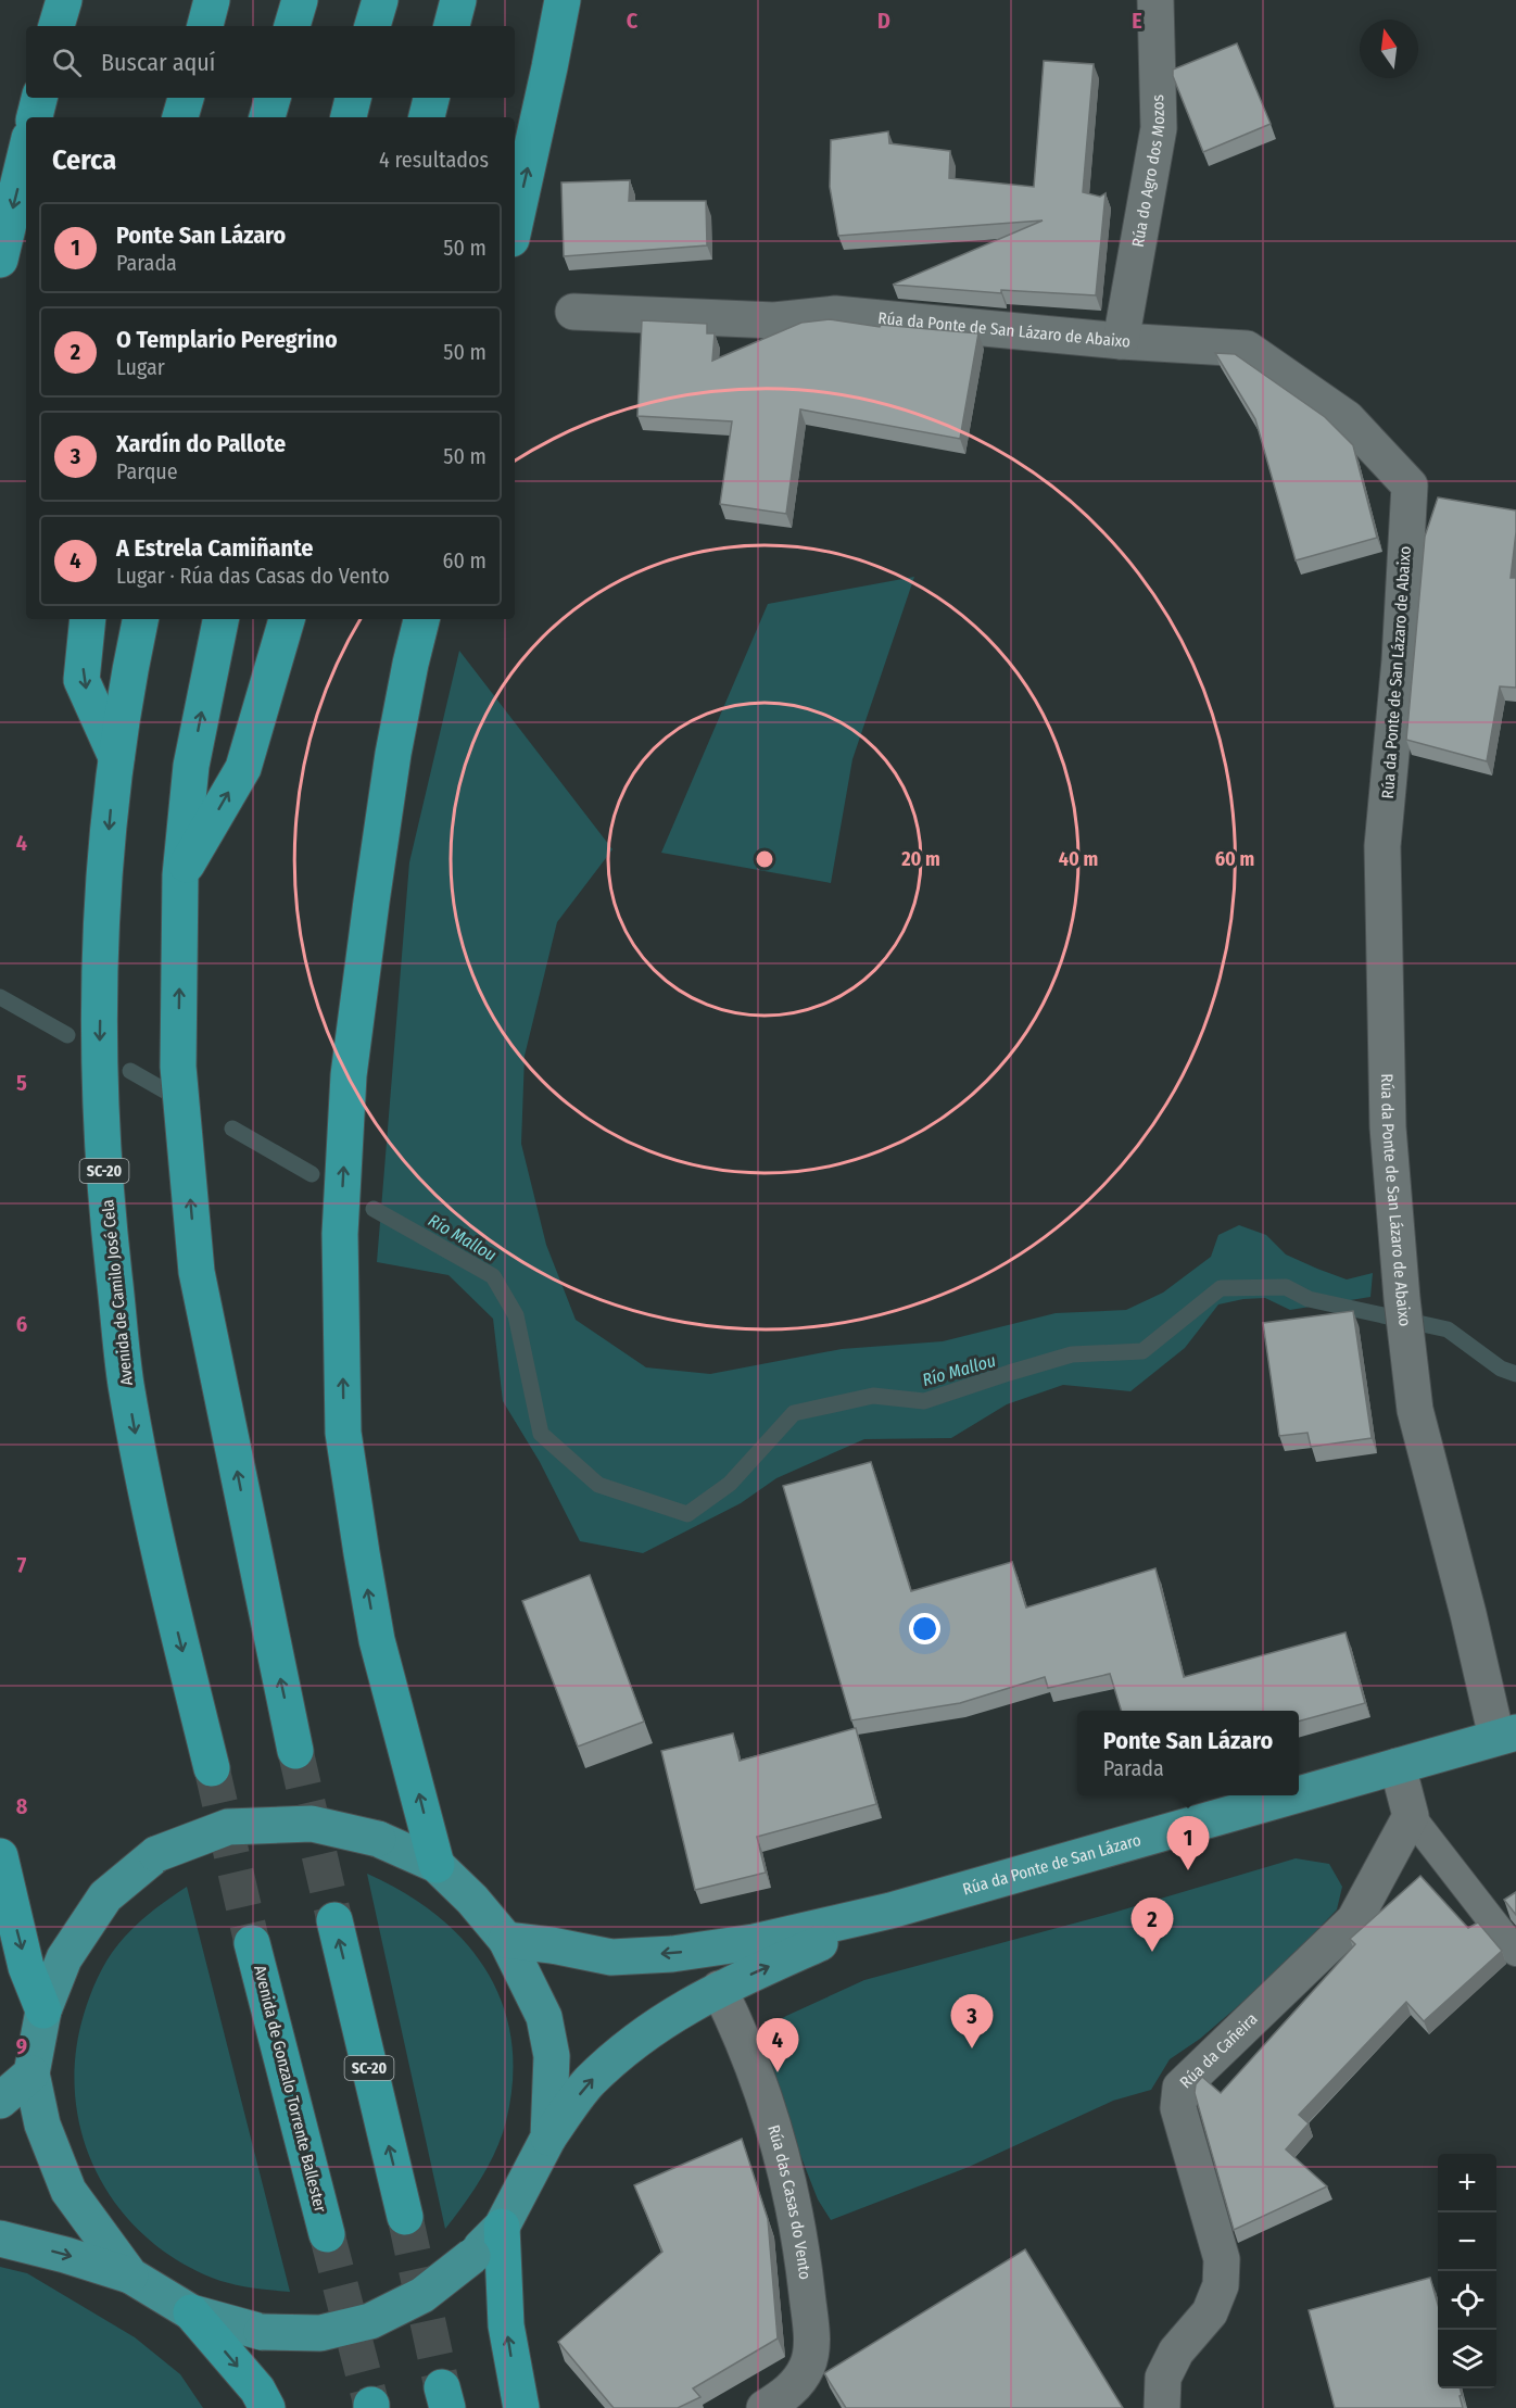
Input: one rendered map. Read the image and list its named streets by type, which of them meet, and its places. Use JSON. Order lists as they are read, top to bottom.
{
  "streets": {
    "highway": ["SC-20", "Avenida de Camilo José Cela", "Avenida de Gonzalo Torrente Ballester"],
    "main road": ["Rúa da Ponte de San Lázaro"],
    "street": [
      "Rúa do Agro dos Mozos",
      "Rúa da Ponte de San Lázaro de Abaixo",
      "Rúa da Cañeira",
      "Rúa das Casas do Vento"
    ]
  },
  "crossings": [
    ["Rúa do Agro dos Mozos", "Rúa da Ponte de San Lázaro de Abaixo"],
    ["Rúa da Ponte de San Lázaro de Abaixo", "Rúa da Ponte de San Lázaro"],
    ["Rúa da Ponte de San Lázaro", "Rúa das Casas do Vento"]
  ],
  "water": ["Río Mallou"],
  "north": "top",
  "page": {
    "search": "Buscar aquí",
    "heading": ["Cerca", "4 resultados"],
    "list": [
      {
        "mark": "1",
        "name": "Ponte San Lázaro",
        "note": "Parada",
        "value": "50 m"
      },
      {
        "mark": "2",
        "name": "O Templario Peregrino",
        "note": "Lugar",
        "value": "50 m"
      },
      {
        "mark": "3",
        "name": "Xardín do Pallote",
        "note": "Parque",
        "value": "50 m"
      },
      {
        "mark": "4",
        "name": "A Estrela Camiñante",
        "note": "Lugar · Rúa das Casas do Vento",
        "value": "60 m"
      }
    ],
    "popup": ["Ponte San Lázaro", "Parada"],
    "pins": [
      "1",
      "2",
      "3",
      "4"
    ],
    "map_buttons": ["+", "−"]
  },
  "grid": {
    "columns": ["C", "D", "E"],
    "rows": [
      "4",
      "5",
      "6",
      "7",
      "8",
      "9"
    ]
  },
  "rings": ["20 m", "40 m", "60 m"]
}
